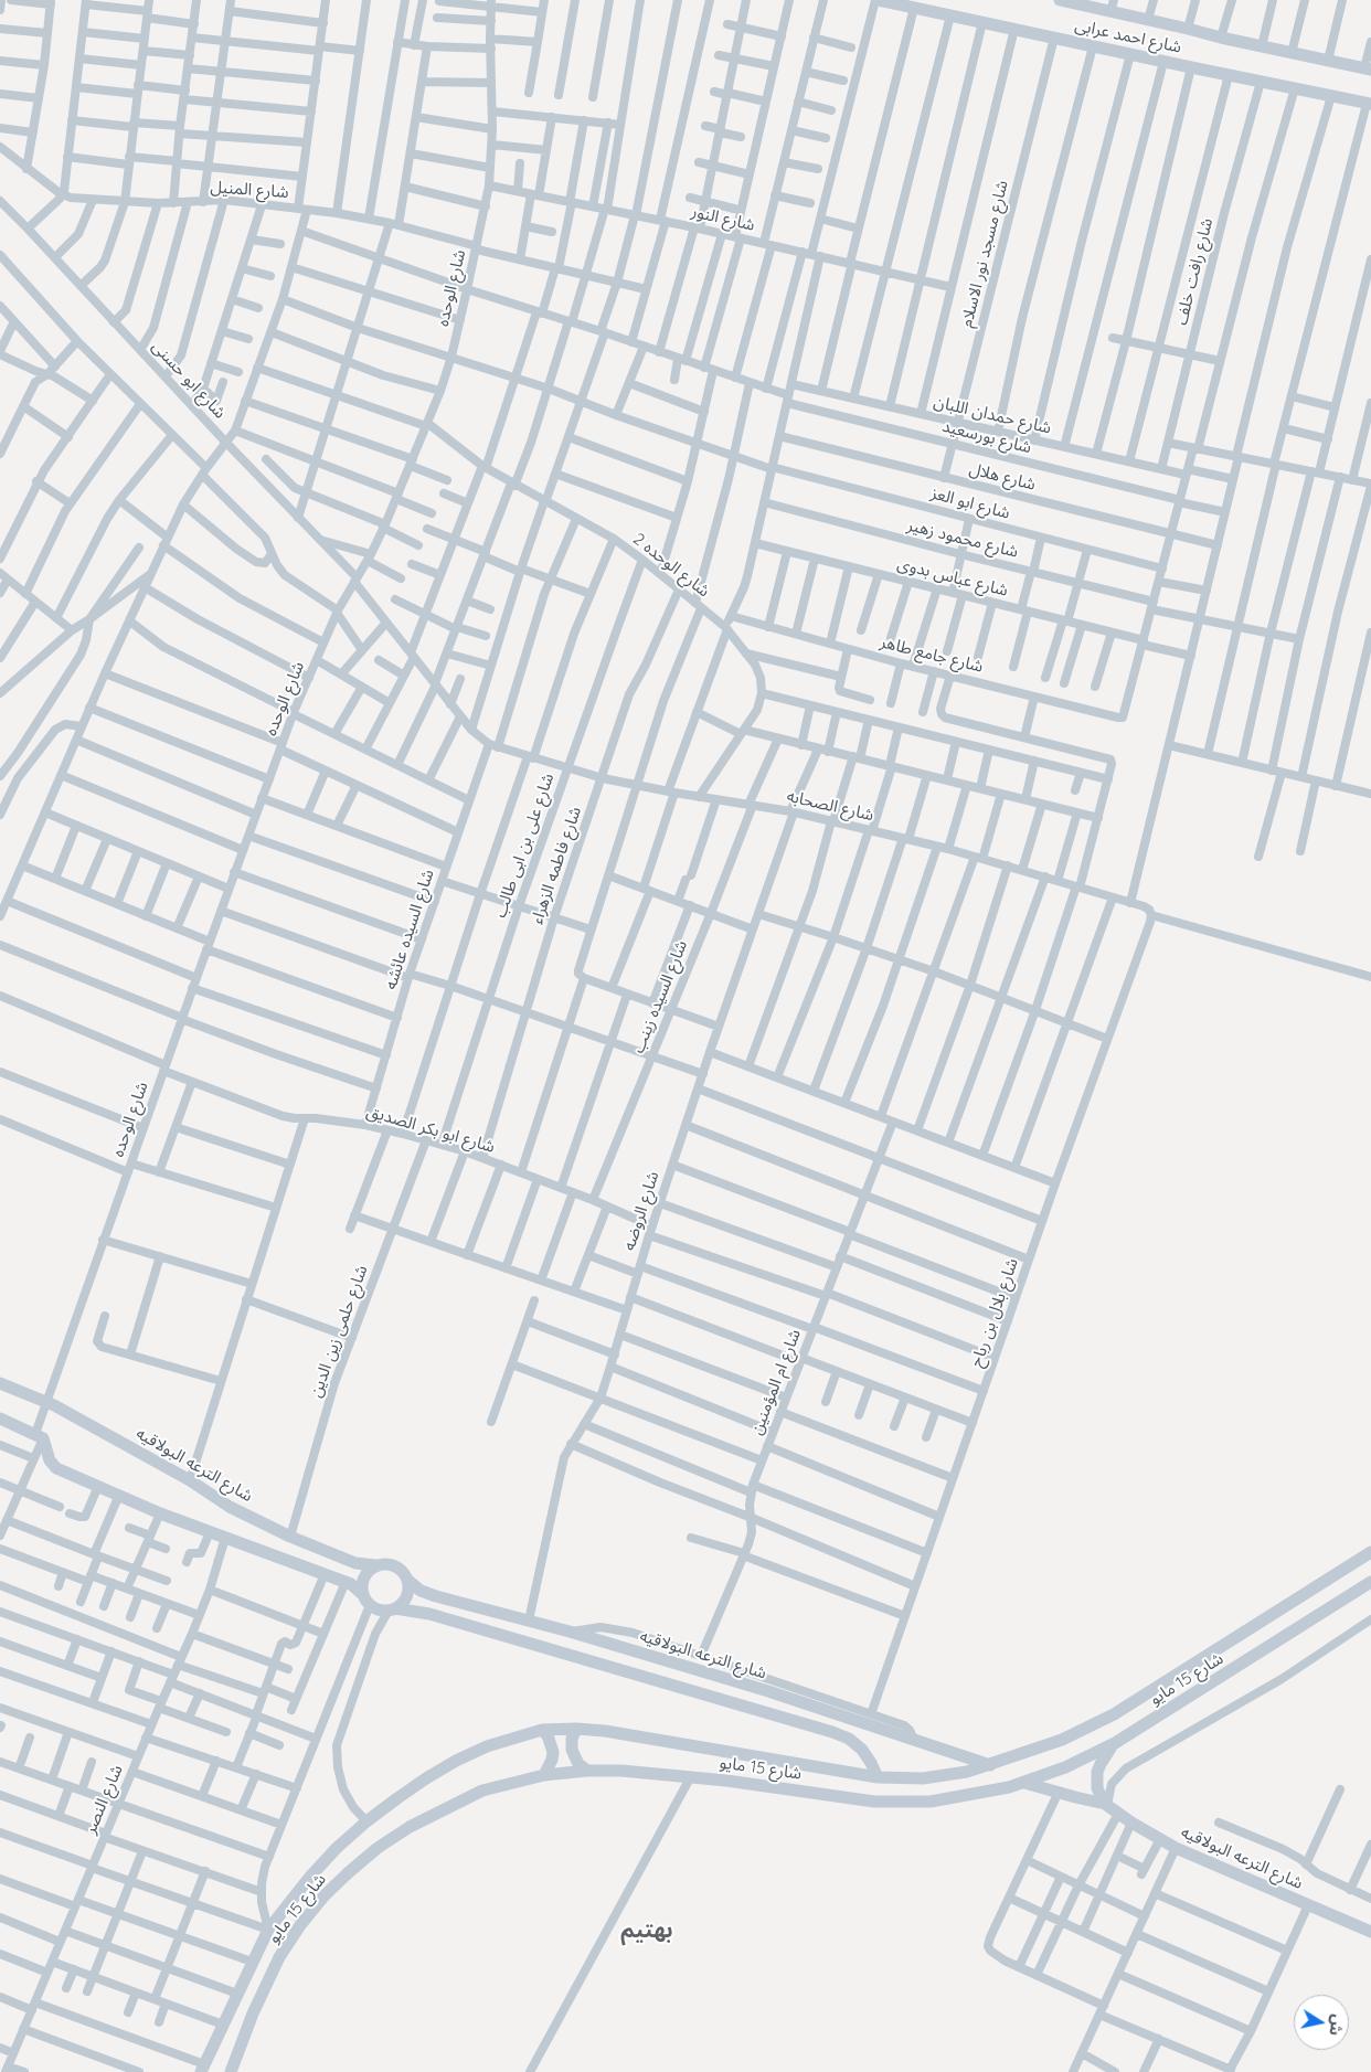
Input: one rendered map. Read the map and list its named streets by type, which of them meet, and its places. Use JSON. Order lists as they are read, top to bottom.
{
  "streets": {
    "street": [
      "شارع احمد عرابى",
      "شارع المنيل",
      "شارع النور",
      "شارع مسجد نور الاسلام",
      "شارع رافت خلف",
      "شارع الوحده",
      "شارع ابو حسنى",
      "شارع حمدان اللبان",
      "شارع بورسعيد",
      "شارع هلال",
      "شارع ابو العز",
      "شارع محمود زهير",
      "شارع الوحده 2",
      "شارع عباس بدوى",
      "شارع جامع طاهر",
      "شارع الصحابه",
      "شارع على بن ابى طالب",
      "شارع فاطمه الزهراء",
      "شارع السيده عائشه",
      "شارع السيده زينب",
      "شارع ابو بكر الصديق",
      "شارع الروضه",
      "شارع بلال بن رباح",
      "شارع حلمى زين الدين",
      "شارع ام المؤمنين",
      "شارع الترعه البولاقيه",
      "شارع 15 مايو",
      "شارع النصر"
    ]
  },
  "crossings": [
    ["شارع احمد عرابى", "شارع مسجد نور الاسلام"],
    ["شارع احمد عرابى", "شارع رافت خلف"],
    ["شارع المنيل", "شارع الوحده"],
    ["شارع النور", "شارع الوحده"],
    ["شارع مسجد نور الاسلام", "شارع حمدان اللبان"],
    ["شارع مسجد نور الاسلام", "شارع بورسعيد"],
    ["شارع مسجد نور الاسلام", "شارع هلال"],
    ["شارع رافت خلف", "شارع حمدان اللبان"],
    ["شارع الوحده", "شارع ابو حسنى"],
    ["شارع الوحده", "شارع بورسعيد"],
    ["شارع الوحده", "شارع ابو العز"],
    ["شارع الوحده", "شارع الوحده 2"],
    ["شارع الوحده", "شارع ابو بكر الصديق"],
    ["شارع الوحده", "شارع الترعه البولاقيه"],
    ["شارع ابو حسنى", "شارع الصحابه"],
    ["شارع ابو حسنى", "شارع السيده عائشه"],
    ["شارع الوحده 2", "شارع على بن ابى طالب"],
    ["شارع الوحده 2", "شارع فاطمه الزهراء"],
    ["شارع عباس بدوى", "شارع جامع طاهر"],
    ["شارع الصحابه", "شارع على بن ابى طالب"],
    ["شارع الصحابه", "شارع فاطمه الزهراء"],
    ["شارع الصحابه", "شارع السيده عائشه"],
    ["شارع الصحابه", "شارع السيده زينب"],
    ["شارع الصحابه", "شارع الروضه"],
    ["شارع الصحابه", "شارع بلال بن رباح"],
    ["شارع على بن ابى طالب", "شارع ابو بكر الصديق"],
    ["شارع فاطمه الزهراء", "شارع ابو بكر الصديق"],
    ["شارع السيده عائشه", "شارع ابو بكر الصديق"],
    ["شارع السيده زينب", "شارع ابو بكر الصديق"],
    ["شارع ابو بكر الصديق", "شارع الروضه"],
    ["شارع ابو بكر الصديق", "شارع حلمى زين الدين"],
    ["شارع الروضه", "شارع الترعه البولاقيه"],
    ["شارع حلمى زين الدين", "شارع الترعه البولاقيه"],
    ["شارع الترعه البولاقيه", "شارع 15 مايو"]
  ],
  "districts": ["بهتيم"],
  "north": "right"
}
